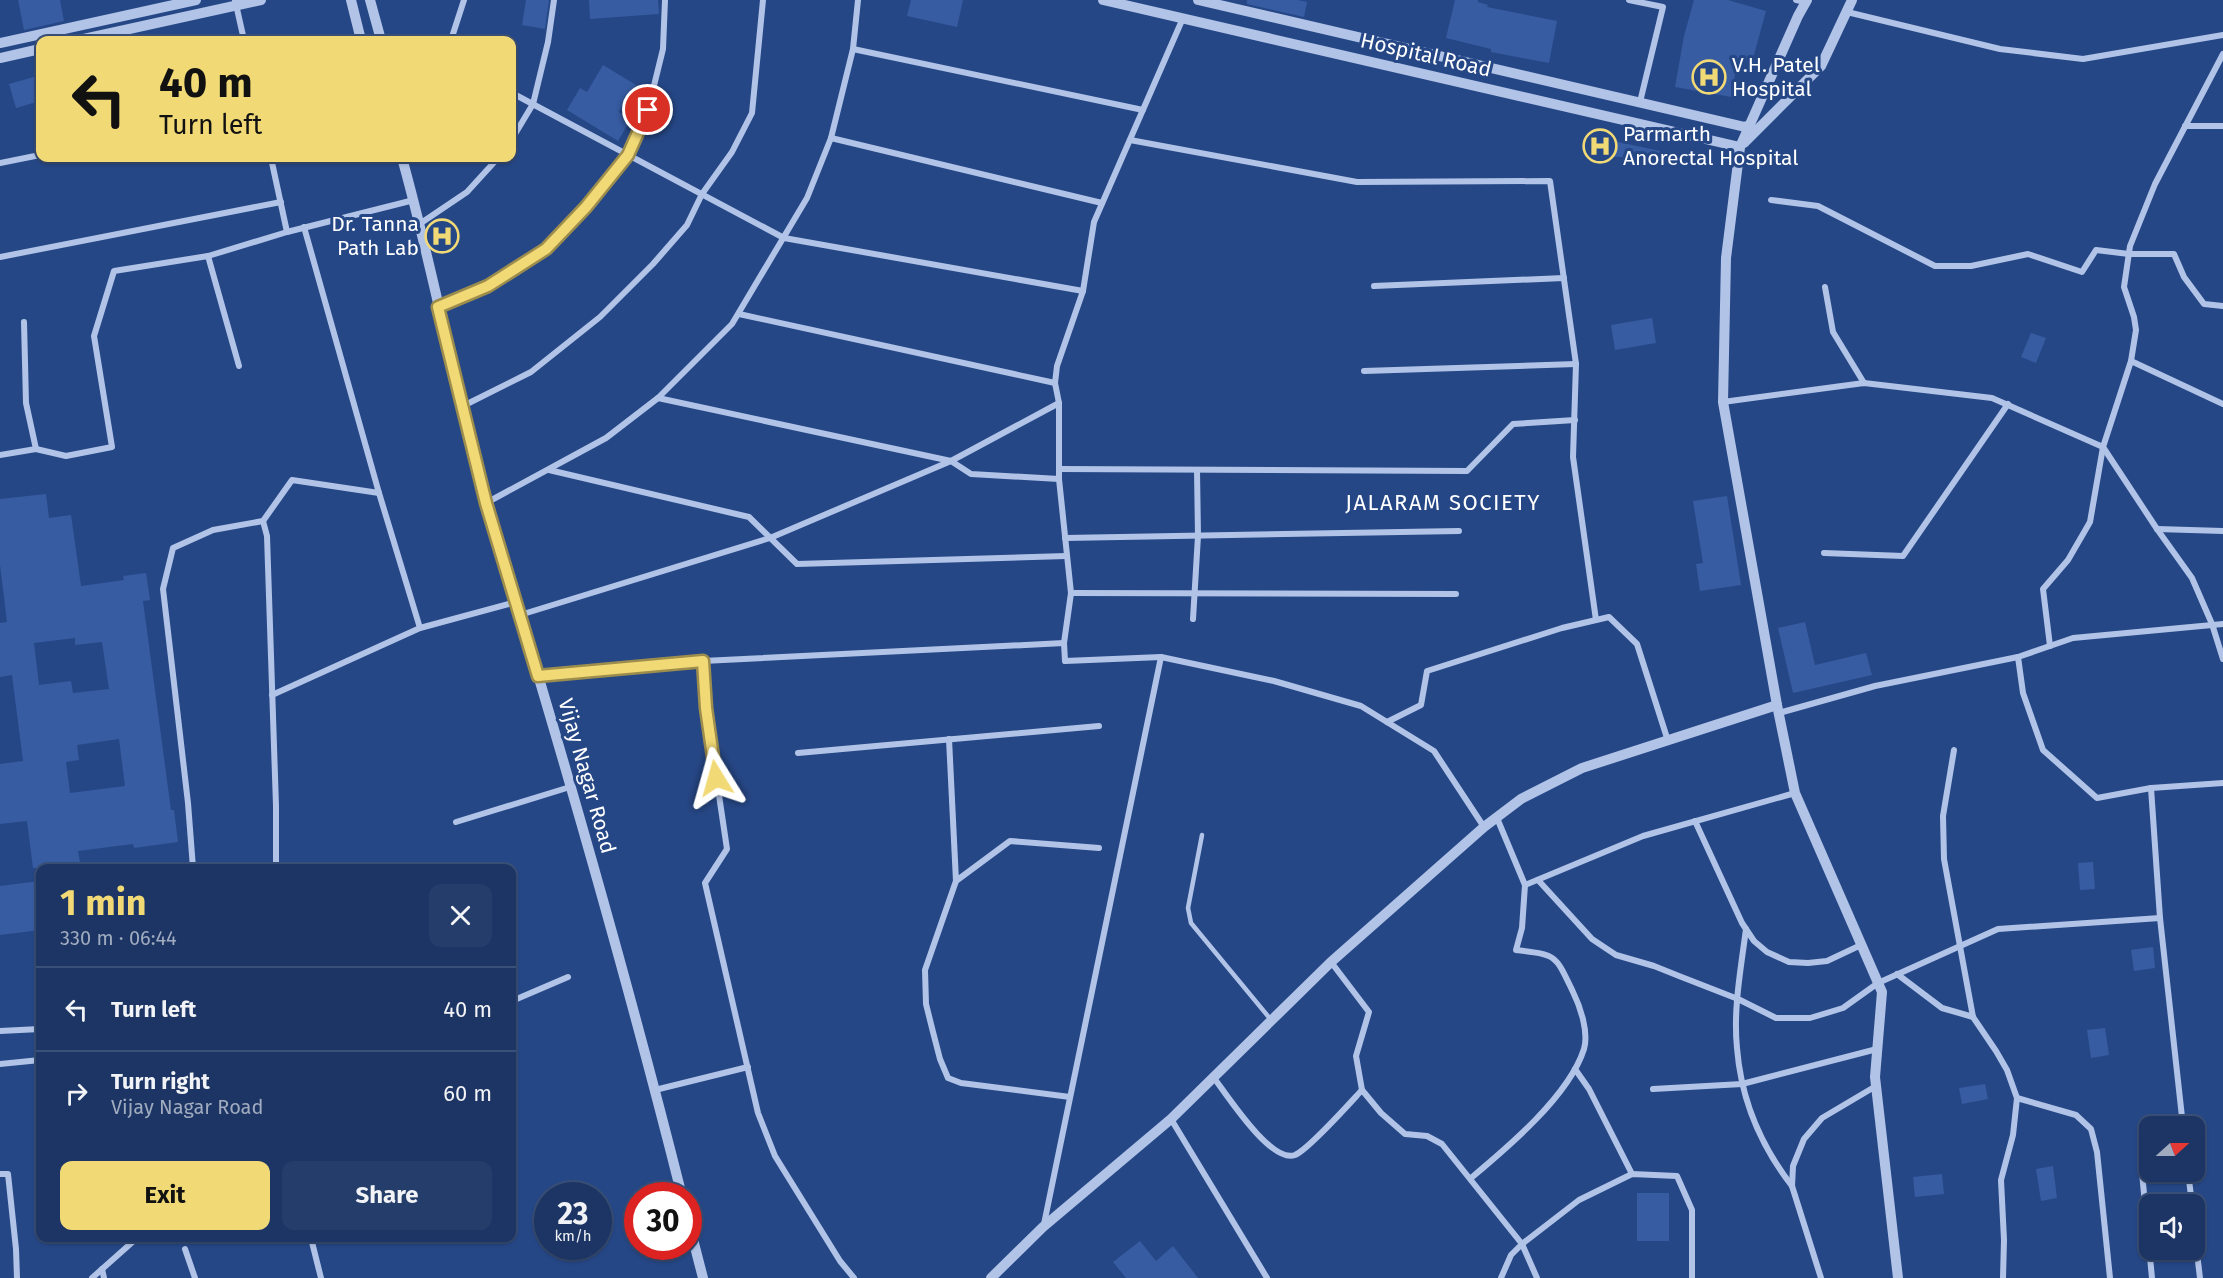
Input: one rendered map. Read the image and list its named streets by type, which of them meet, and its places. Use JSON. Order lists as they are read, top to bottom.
{
  "streets": {
    "street": ["Hospital Road", "Vijay Nagar Road"]
  },
  "districts": ["JALARAM SOCIETY"],
  "places": {
    "hospital": ["V.H. Patel Hospital", "Parmarth Anorectal Hospital", "Dr. Tanna Path Lab"]
  },
  "north": "right",
  "page": {
    "turn": ["40 m", "Turn left"],
    "heading": ["1 min", "330 m · 06:44"],
    "list": [
      {
        "name": "Turn left",
        "value": "40 m"
      },
      {
        "name": "Turn right",
        "note": "Vijay Nagar Road",
        "value": "60 m"
      }
    ],
    "buttons": ["Exit", "Share"],
    "speed": "23 km/h",
    "limit": "30"
  }
}
